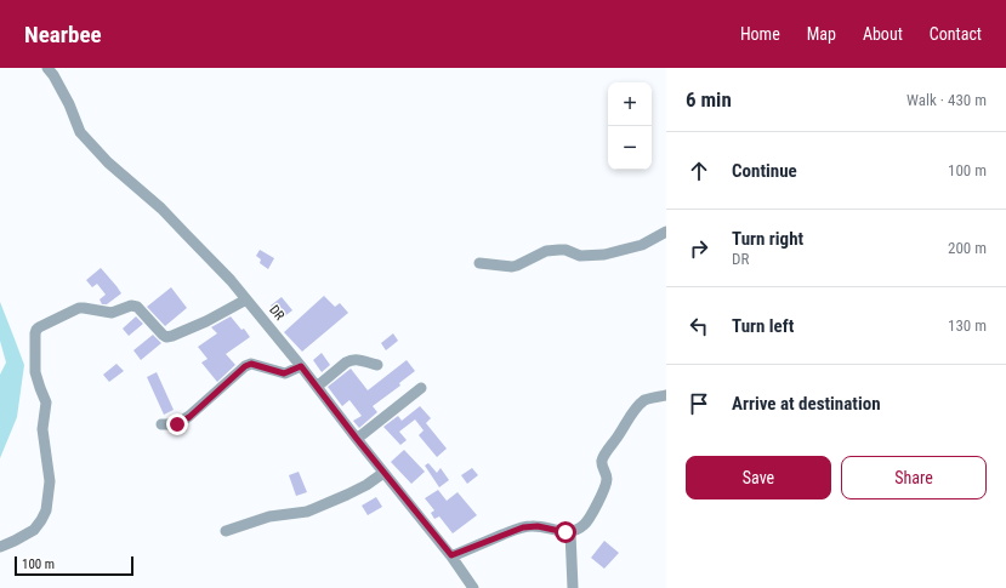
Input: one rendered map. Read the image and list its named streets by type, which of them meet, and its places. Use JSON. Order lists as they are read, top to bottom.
{
  "streets": {
    "street": ["DR"]
  },
  "scale_bar": "100 m",
  "page": {
    "header": "Nearbee",
    "nav": [
      "Home",
      "Map",
      "About",
      "Contact"
    ],
    "heading": ["6 min", "Walk · 430 m"],
    "map_buttons": ["+", "−"],
    "list": [
      ["Continue", "100 m"],
      ["Turn right", "DR", "200 m"],
      ["Turn left", "130 m"],
      "Arrive at destination"
    ],
    "buttons": ["Save", "Share"],
    "scale": "100 m"
  }
}
